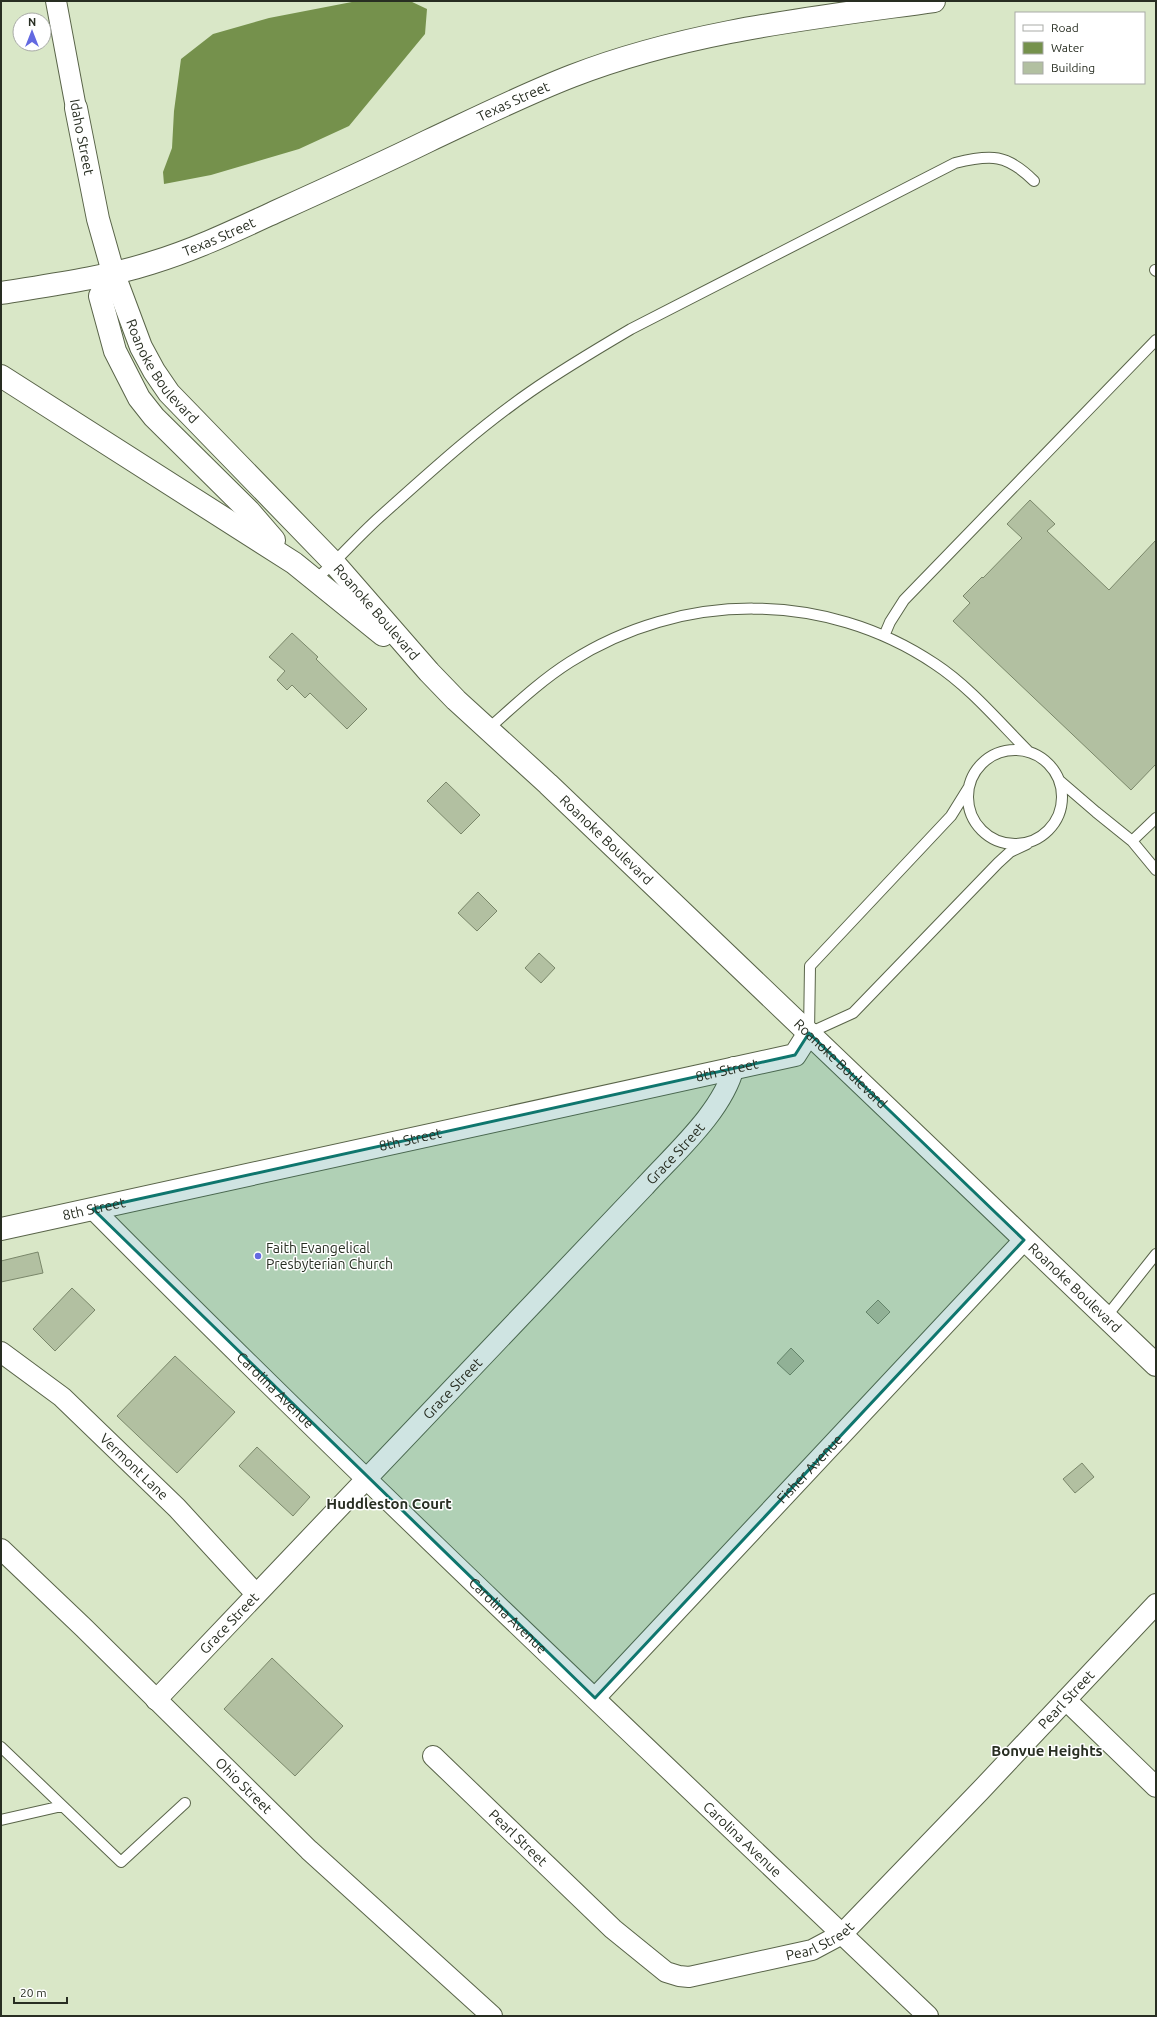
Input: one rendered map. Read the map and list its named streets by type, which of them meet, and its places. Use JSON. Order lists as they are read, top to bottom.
{
  "streets": {
    "main road": [
      "Texas Street",
      "Idaho Street",
      "Roanoke Boulevard",
      "8th Street"
    ],
    "street": [
      "Grace Street",
      "Carolina Avenue",
      "Vermont Lane",
      "Fisher Avenue",
      "Pearl Street",
      "Ohio Street"
    ]
  },
  "crossings": [
    ["Texas Street", "Idaho Street"],
    ["Texas Street", "Roanoke Boulevard"],
    ["Idaho Street", "Roanoke Boulevard"],
    ["Roanoke Boulevard", "8th Street"],
    ["Roanoke Boulevard", "Fisher Avenue"],
    ["8th Street", "Grace Street"],
    ["8th Street", "Carolina Avenue"],
    ["Grace Street", "Carolina Avenue"],
    ["Grace Street", "Vermont Lane"],
    ["Grace Street", "Ohio Street"],
    ["Carolina Avenue", "Fisher Avenue"],
    ["Carolina Avenue", "Pearl Street"]
  ],
  "districts": ["Huddleston Court", "Bonvue Heights"],
  "places": ["Faith Evangelical Presbyterian Church"],
  "legend": ["Road", "Water", "Building"],
  "scale_bar": "20 m",
  "north": "top"
}
